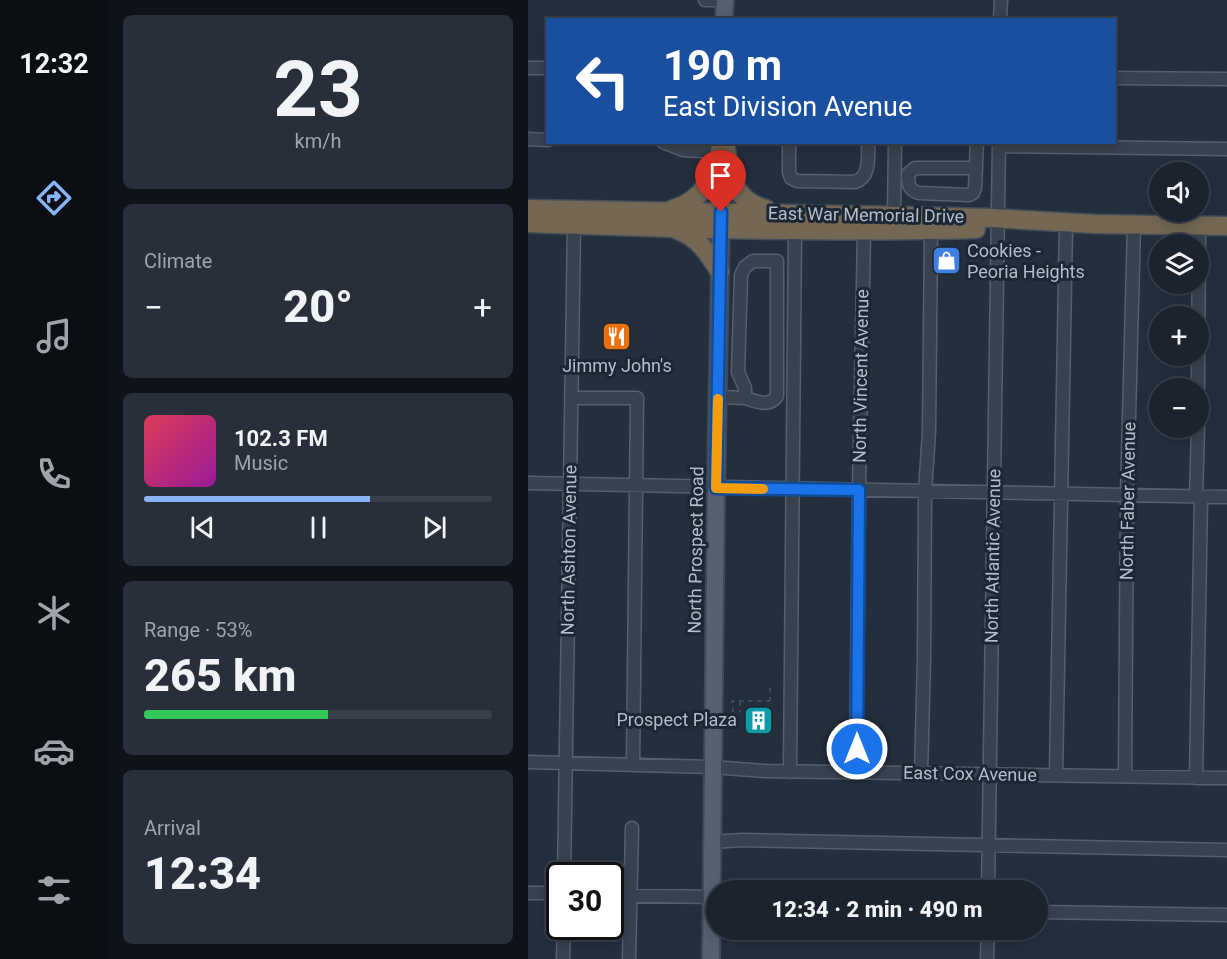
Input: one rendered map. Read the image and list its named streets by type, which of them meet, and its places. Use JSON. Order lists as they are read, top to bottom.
{
  "streets": {
    "highway": ["East War Memorial Drive"],
    "main road": ["North Prospect Road"],
    "street": [
      "North Vincent Avenue",
      "North Faber Avenue",
      "North Ashton Avenue",
      "North Atlantic Avenue",
      "East Cox Avenue"
    ]
  },
  "crossings": [
    ["East War Memorial Drive", "North Vincent Avenue"],
    ["East War Memorial Drive", "North Faber Avenue"],
    ["East War Memorial Drive", "North Ashton Avenue"],
    ["East War Memorial Drive", "North Prospect Road"],
    ["East War Memorial Drive", "North Atlantic Avenue"],
    ["North Vincent Avenue", "East Cox Avenue"],
    ["North Faber Avenue", "East Cox Avenue"],
    ["North Ashton Avenue", "East Cox Avenue"],
    ["North Prospect Road", "East Cox Avenue"],
    ["North Atlantic Avenue", "East Cox Avenue"]
  ],
  "places": {
    "shop": ["Cookies - Peoria Heights"],
    "restaurant": ["Jimmy John's"],
    "building": ["Prospect Plaza"]
  },
  "page": {
    "tabs": "12:32",
    "tile": [
      ["23", "km/h"],
      "Climate",
      ["Range · 53%", "265 km"],
      ["Arrival", "12:34"]
    ],
    "turn": ["190 m", "East Division Avenue"],
    "map_buttons": ["+", "−"],
    "heat": ["−", "20°", "+"],
    "song": ["102.3 FM", "Music"],
    "limit": "30",
    "trip": "12:34 · 2 min · 490 m"
  }
}
